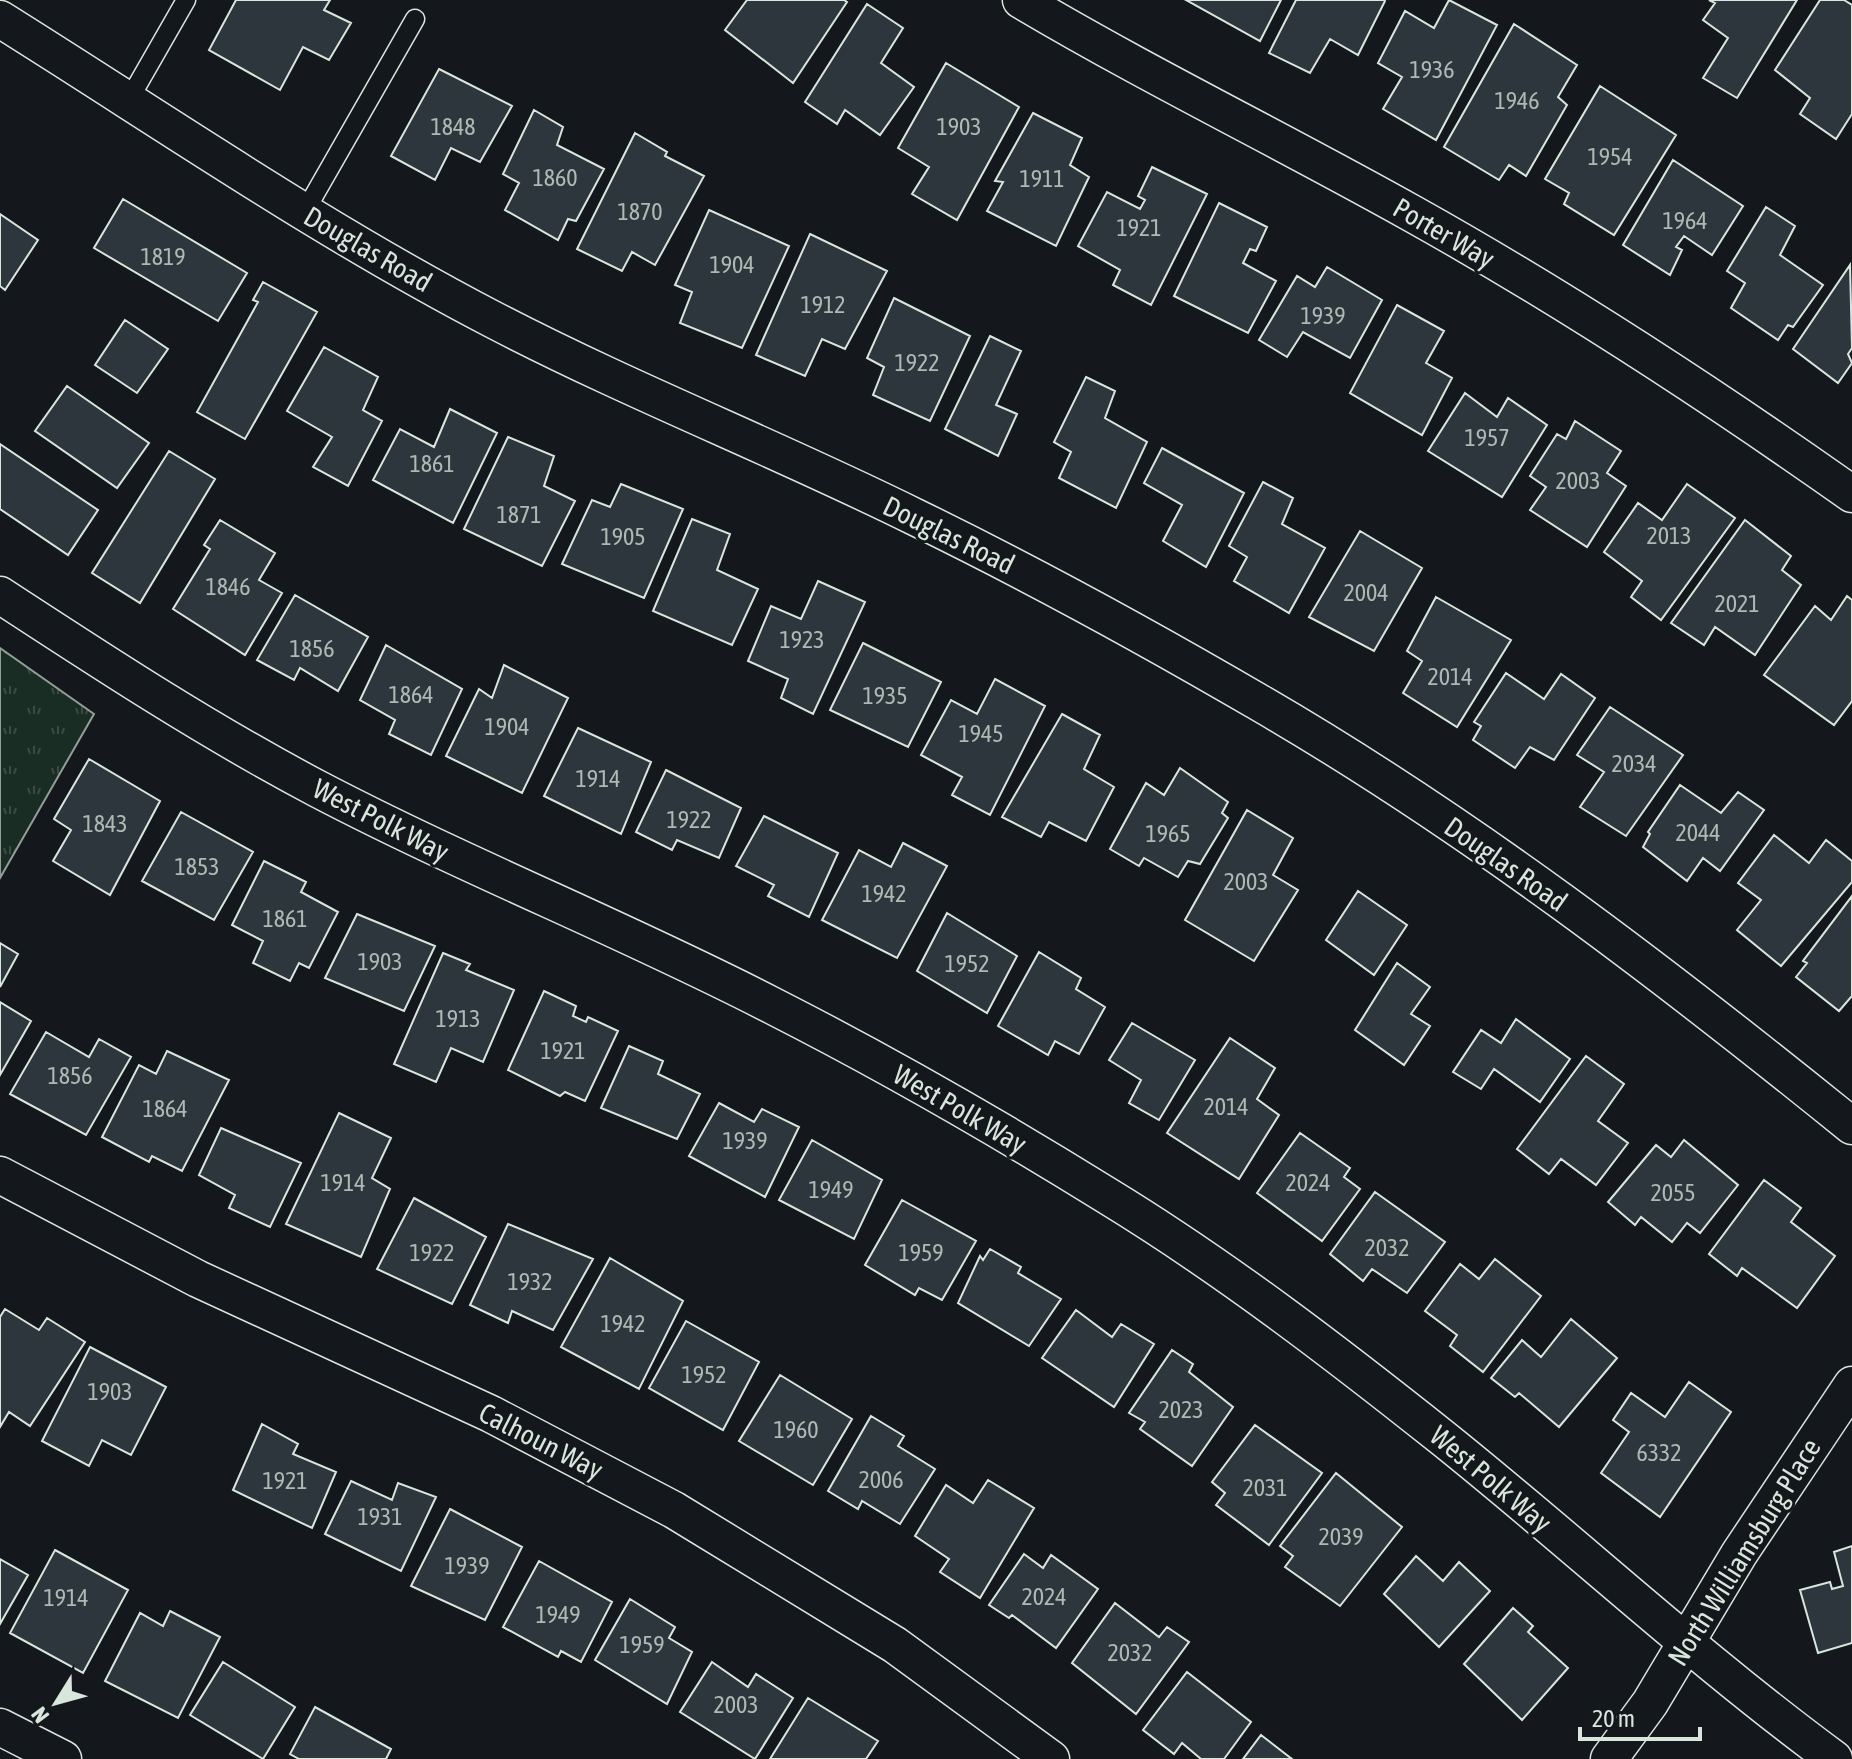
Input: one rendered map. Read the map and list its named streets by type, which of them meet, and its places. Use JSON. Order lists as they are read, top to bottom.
{
  "streets": {
    "street": [
      "Porter Way",
      "Douglas Road",
      "West Polk Way",
      "Calhoun Way",
      "North Williamsburg Place"
    ]
  },
  "crossings": [
    ["West Polk Way", "North Williamsburg Place"]
  ],
  "house_numbers": [
    "1936",
    "1946",
    "1848",
    "1903",
    "1954",
    "1860",
    "1911",
    "1870",
    "1964",
    "1921",
    "1819",
    "1904",
    "1912",
    "1939",
    "1922",
    "1957",
    "1861",
    "2003",
    "1871",
    "2013",
    "1905",
    "1846",
    "2004",
    "2021",
    "1923",
    "1856",
    "2014",
    "1864",
    "1935",
    "1904",
    "1945",
    "2034",
    "1914",
    "1922",
    "1843",
    "2044",
    "1965",
    "1853",
    "2003",
    "1942",
    "1861",
    "1903",
    "1952",
    "1913",
    "1921",
    "1856",
    "2014",
    "1864",
    "1939",
    "1914",
    "2024",
    "1949",
    "2055",
    "2032",
    "1922",
    "1959",
    "1932",
    "1942",
    "1952",
    "1903",
    "2023",
    "1960",
    "6332",
    "2006",
    "1921",
    "2031",
    "1931",
    "2039",
    "1939",
    "2024",
    "1914",
    "1949",
    "1959",
    "2032",
    "2003"
  ],
  "scale_bar": "20 m",
  "north": "bottom left"
}
